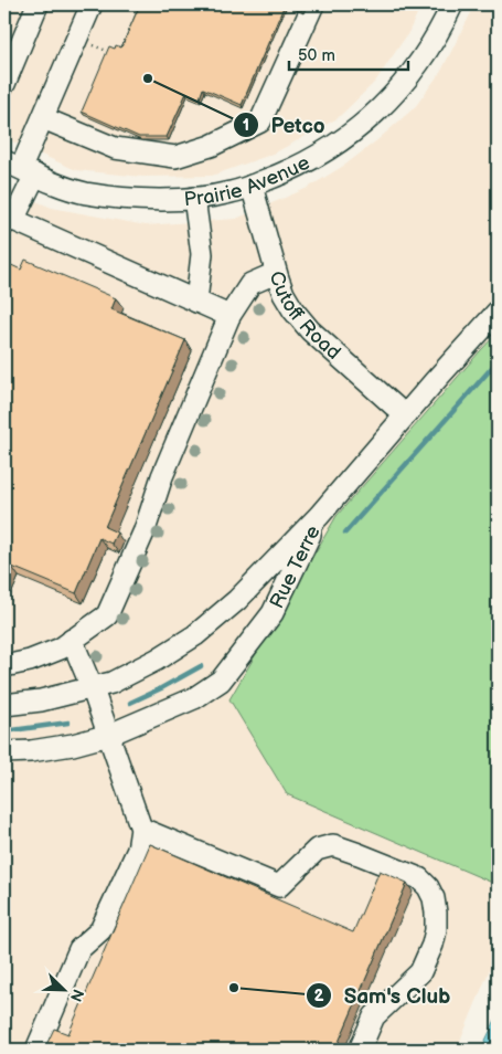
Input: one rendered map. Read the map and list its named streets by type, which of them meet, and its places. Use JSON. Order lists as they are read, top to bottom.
{
  "streets": {
    "street": ["Prairie Avenue", "Cutoff Road", "Rue Terre"]
  },
  "crossings": [
    ["Prairie Avenue", "Cutoff Road"]
  ],
  "places": ["Petco", "Sam's Club"],
  "scale_bar": "50 m",
  "north": "bottom right"
}
